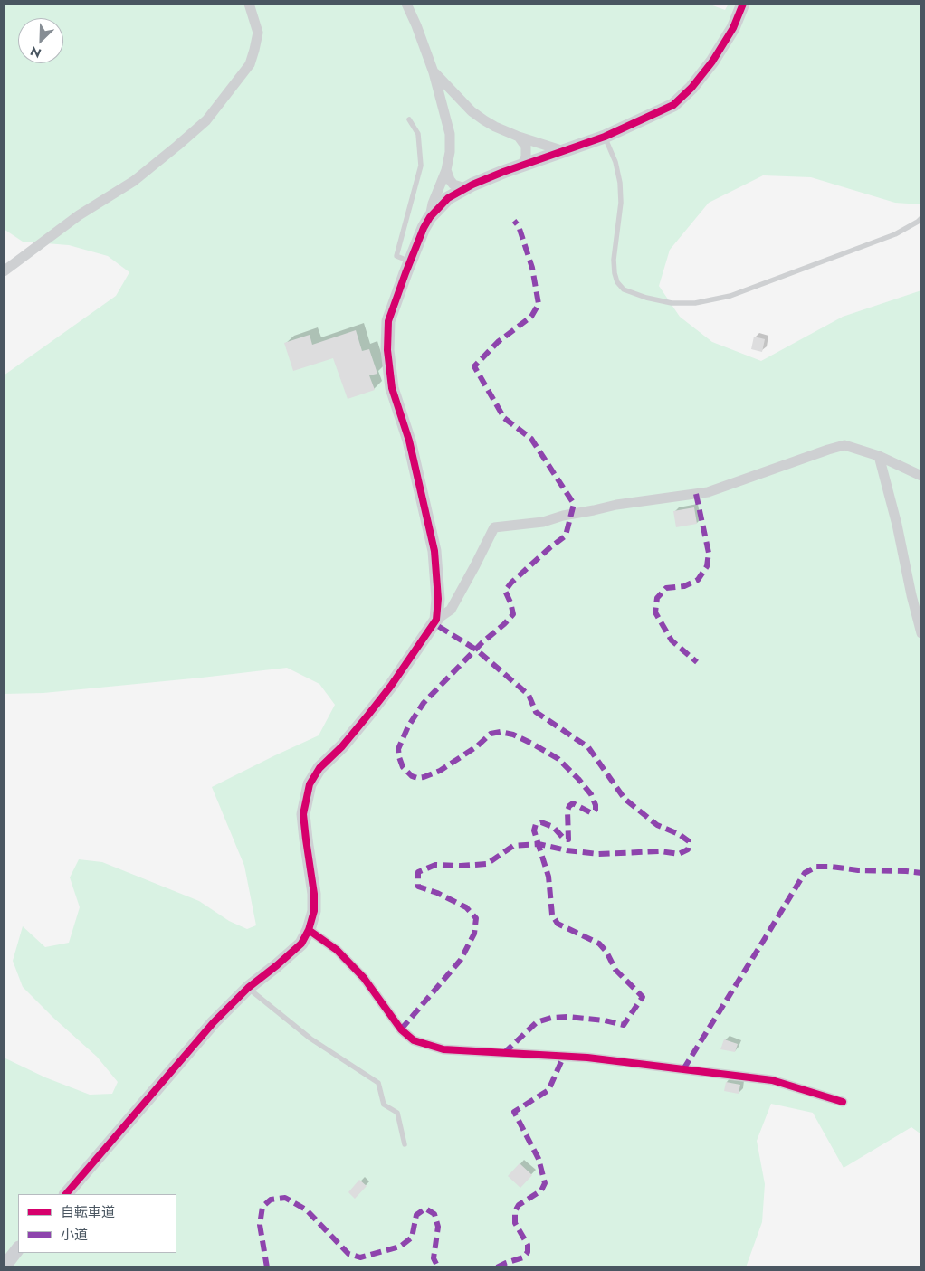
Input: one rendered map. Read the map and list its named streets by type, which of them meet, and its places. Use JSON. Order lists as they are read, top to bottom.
{
  "legend": ["自転車道", "小道"],
  "north": "bottom left"
}
